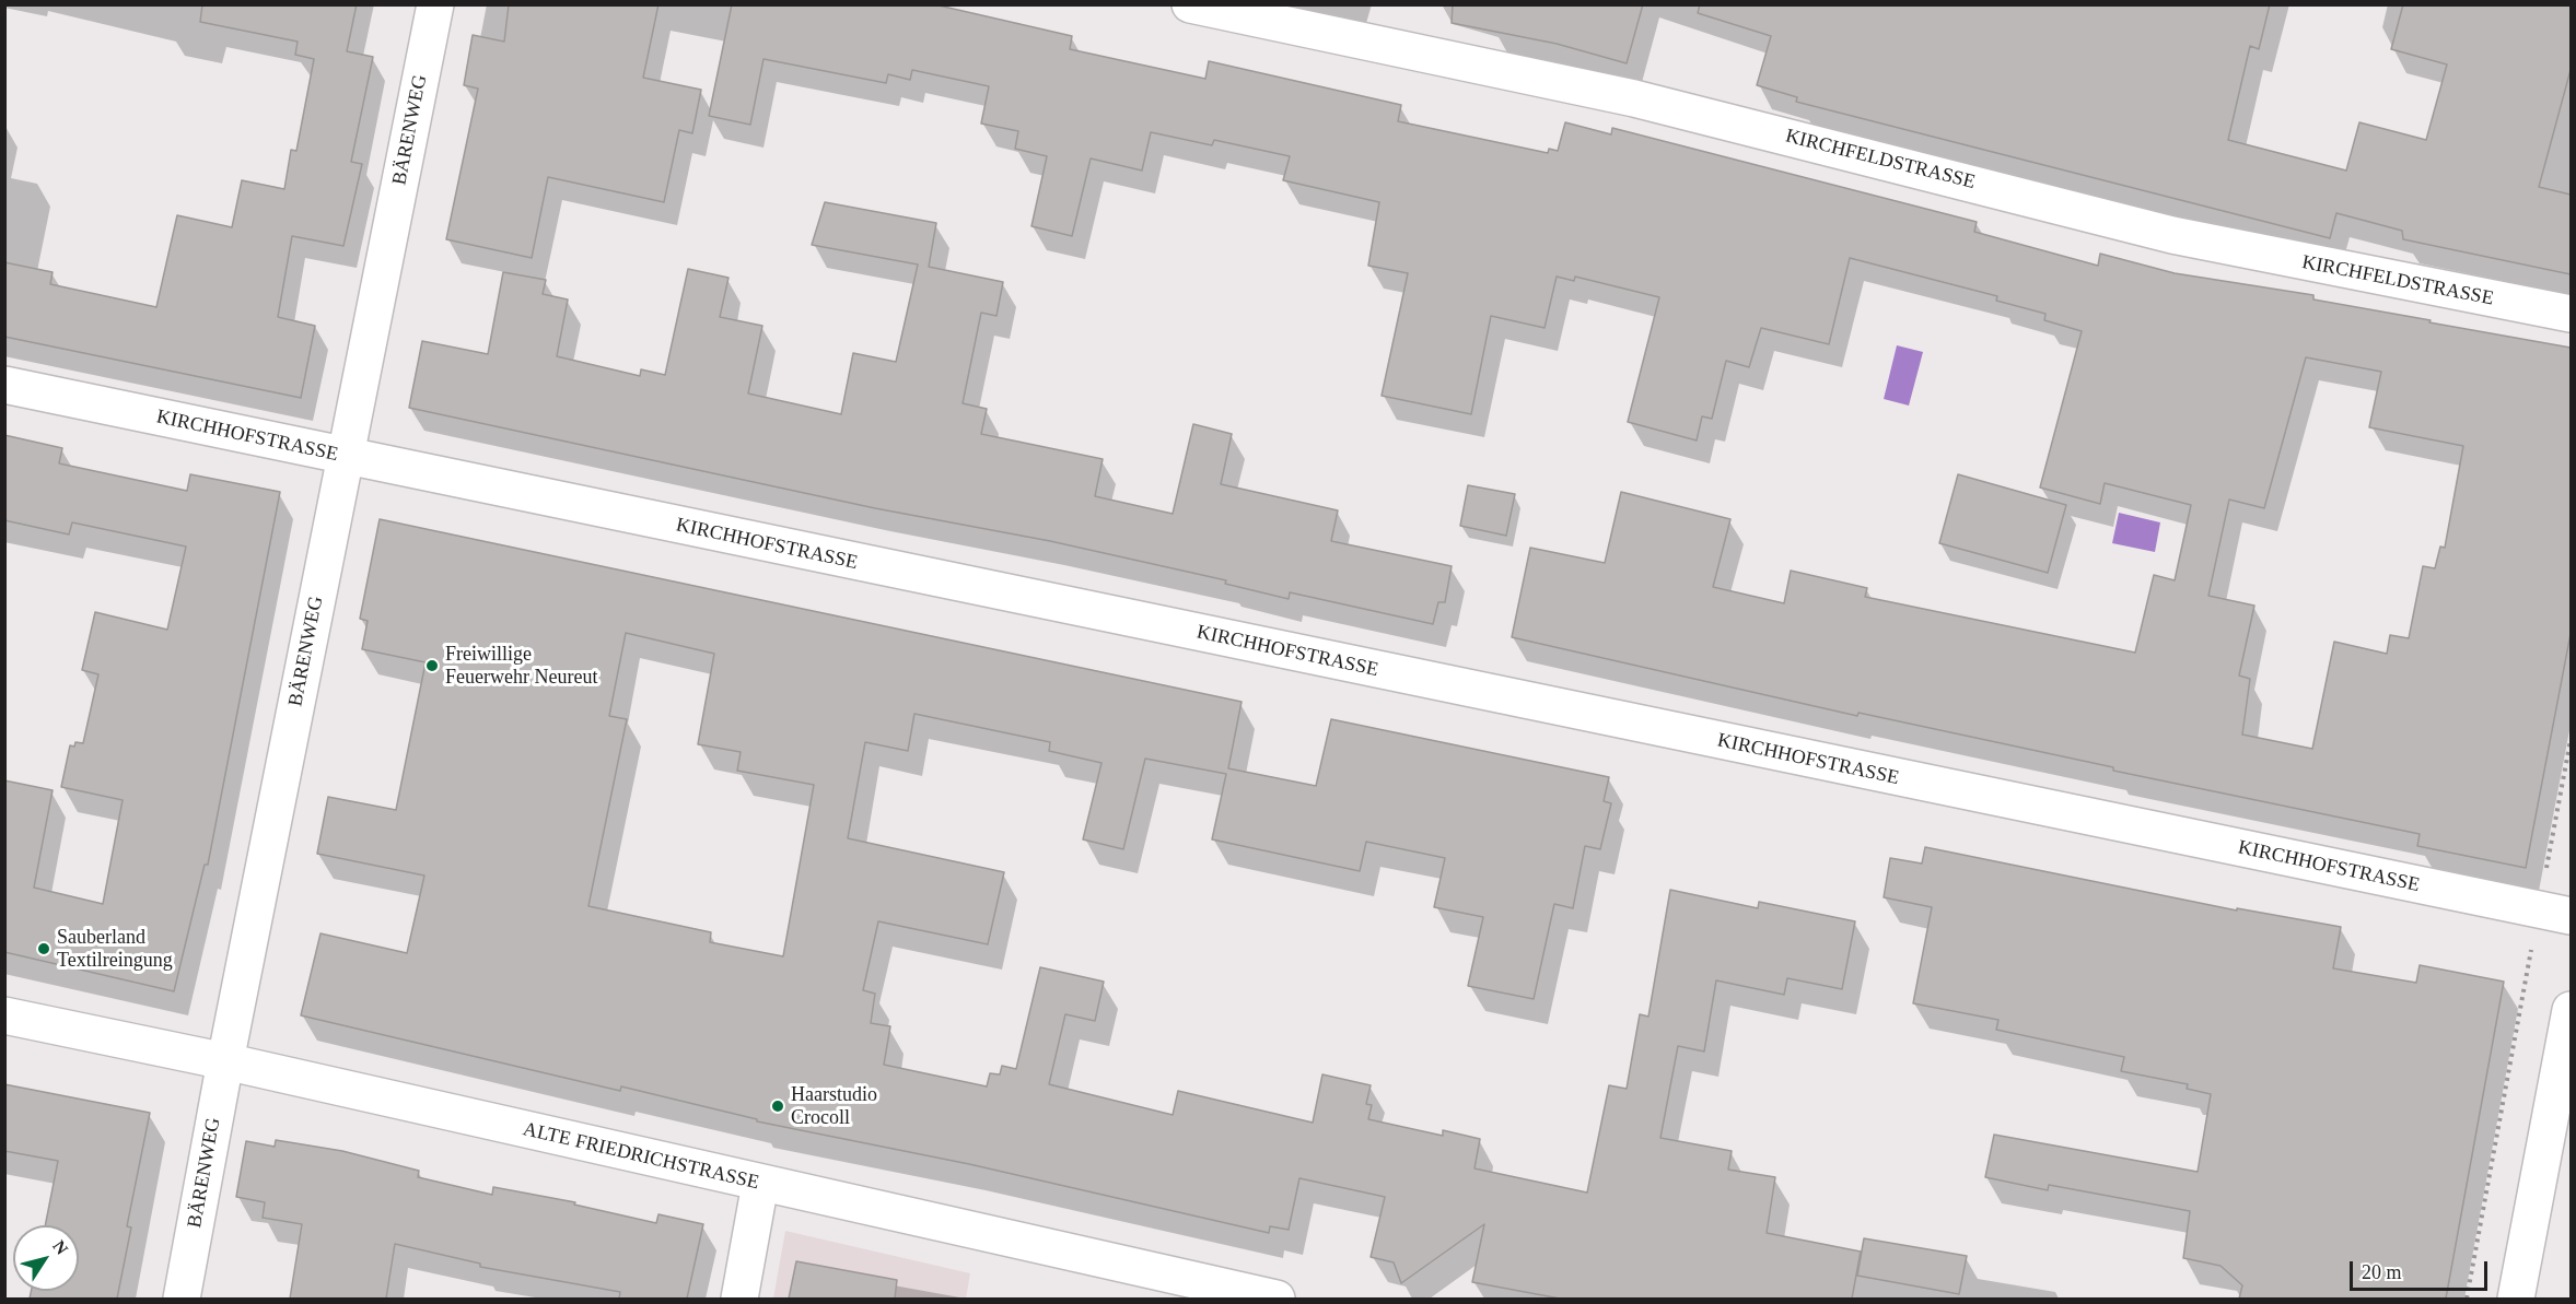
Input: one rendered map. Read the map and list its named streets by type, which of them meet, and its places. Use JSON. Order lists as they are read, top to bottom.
{
  "streets": {
    "street": [
      "BÄRENWEG",
      "KIRCHFELDSTRASSE",
      "KIRCHHOFSTRASSE",
      "ALTE FRIEDRICHSTRASSE"
    ]
  },
  "crossings": [
    ["BÄRENWEG", "KIRCHHOFSTRASSE"],
    ["BÄRENWEG", "ALTE FRIEDRICHSTRASSE"]
  ],
  "places": ["Freiwillige Feuerwehr Neureut", "Sauberland Textilreingung", "Haarstudio Crocoll"],
  "scale_bar": "20 m",
  "north": "top right"
}
